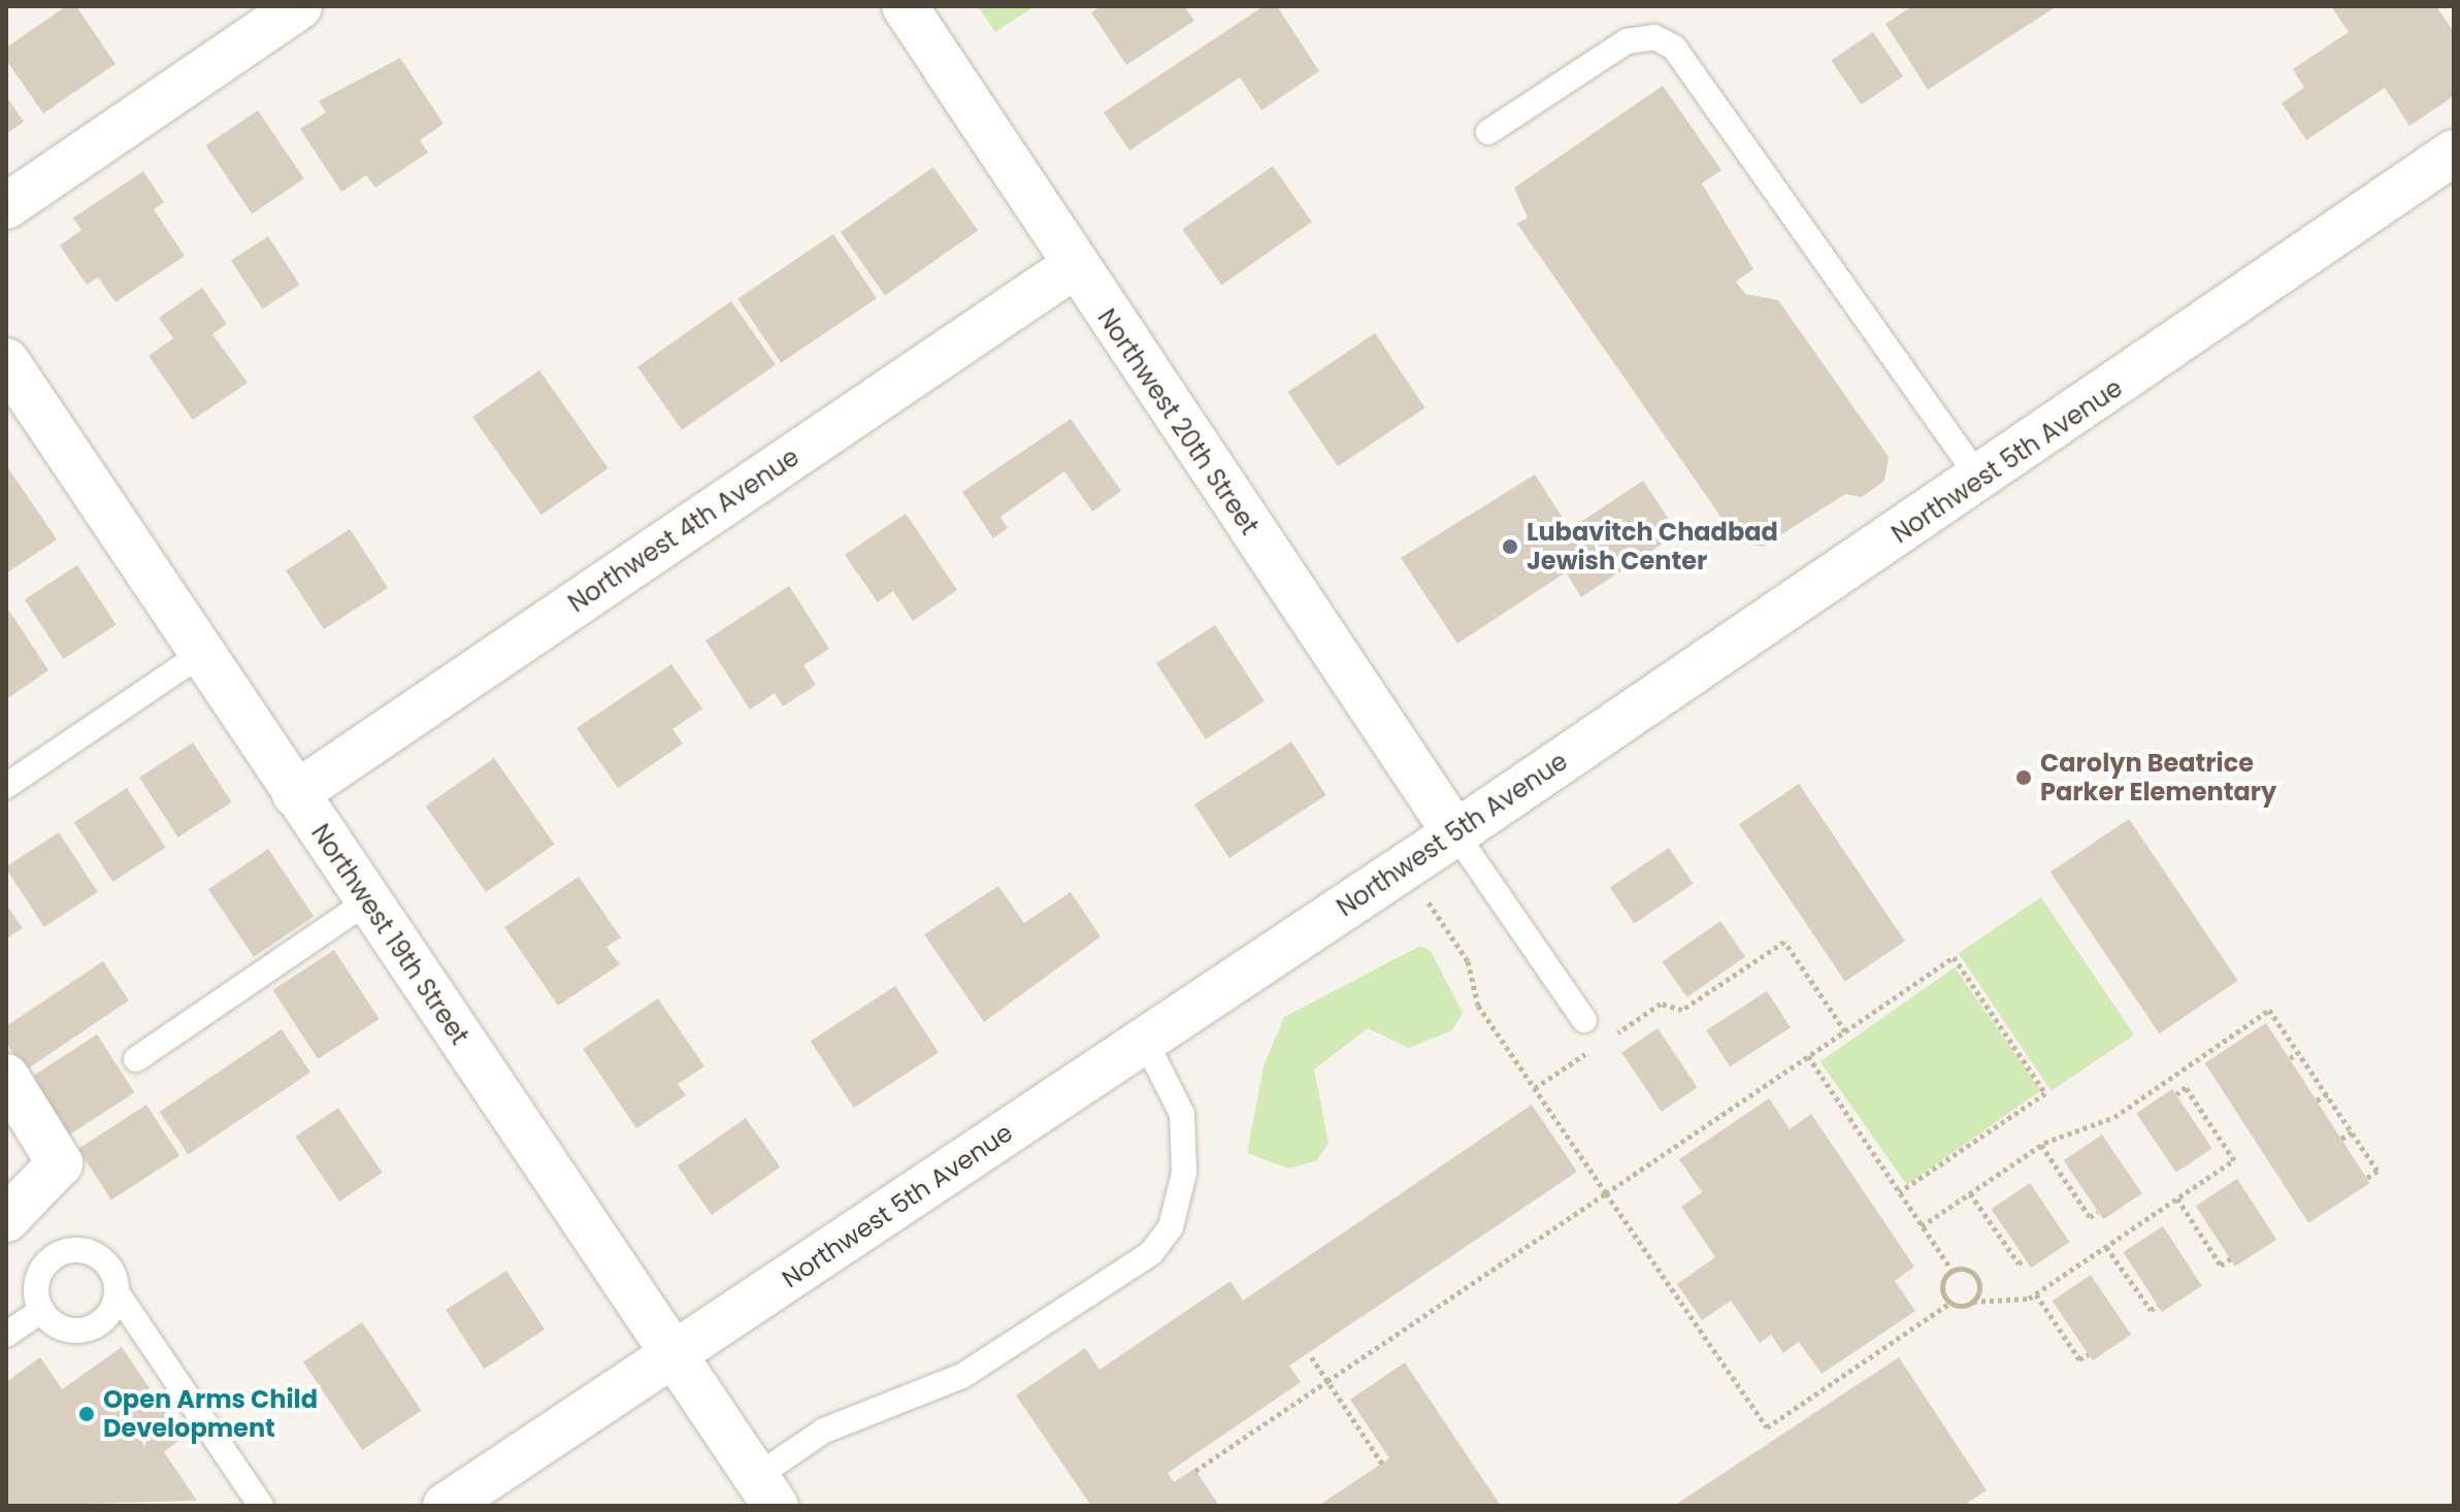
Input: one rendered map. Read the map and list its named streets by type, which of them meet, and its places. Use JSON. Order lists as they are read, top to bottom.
{
  "streets": {
    "street": [
      "Northwest 20th Street",
      "Northwest 5th Avenue",
      "Northwest 4th Avenue",
      "Northwest 19th Street"
    ]
  },
  "crossings": [
    ["Northwest 20th Street", "Northwest 5th Avenue"],
    ["Northwest 20th Street", "Northwest 4th Avenue"],
    ["Northwest 5th Avenue", "Northwest 19th Street"],
    ["Northwest 4th Avenue", "Northwest 19th Street"]
  ],
  "places": ["Lubavitch Chadbad Jewish Center", "Carolyn Beatrice Parker Elementary", "Open Arms Child Development"]
}
